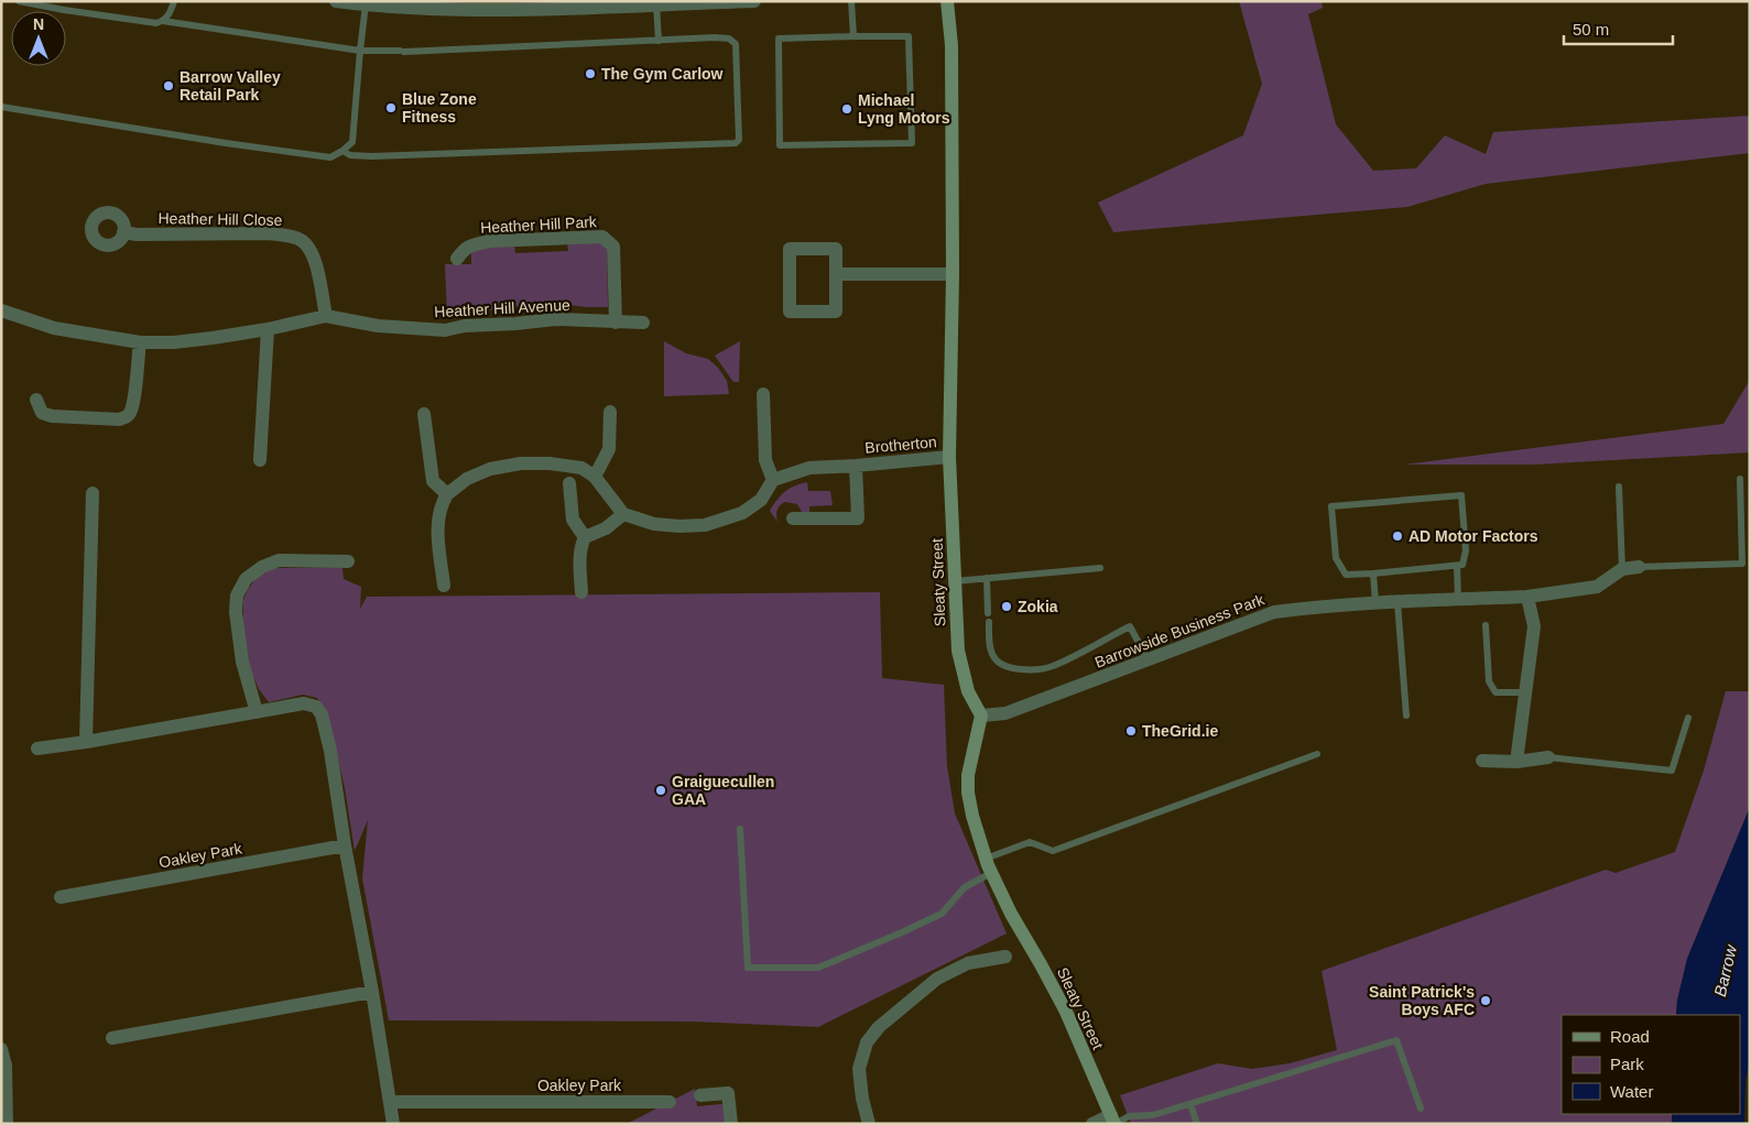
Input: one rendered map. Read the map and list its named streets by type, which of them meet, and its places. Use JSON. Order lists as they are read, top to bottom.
{
  "streets": {
    "street": [
      "Heather Hill Close",
      "Heather Hill Park",
      "Heather Hill Avenue",
      "Brotherton",
      "Sleaty Street",
      "Barrowside Business Park",
      "Oakley Park"
    ]
  },
  "crossings": [
    ["Heather Hill Close", "Heather Hill Avenue"],
    ["Heather Hill Park", "Heather Hill Avenue"],
    ["Brotherton", "Sleaty Street"],
    ["Sleaty Street", "Barrowside Business Park"]
  ],
  "water": ["Barrow"],
  "places": [
    "The Gym Carlow",
    "Barrow Valley Retail Park",
    "Blue Zone Fitness",
    "Michael Lyng Motors",
    "AD Motor Factors",
    "Zokia",
    "TheGrid.ie",
    "Graiguecullen GAA",
    "Saint Patrick's Boys AFC"
  ],
  "legend": ["Road", "Park", "Water"],
  "scale_bar": "50 m",
  "north": "top"
}
